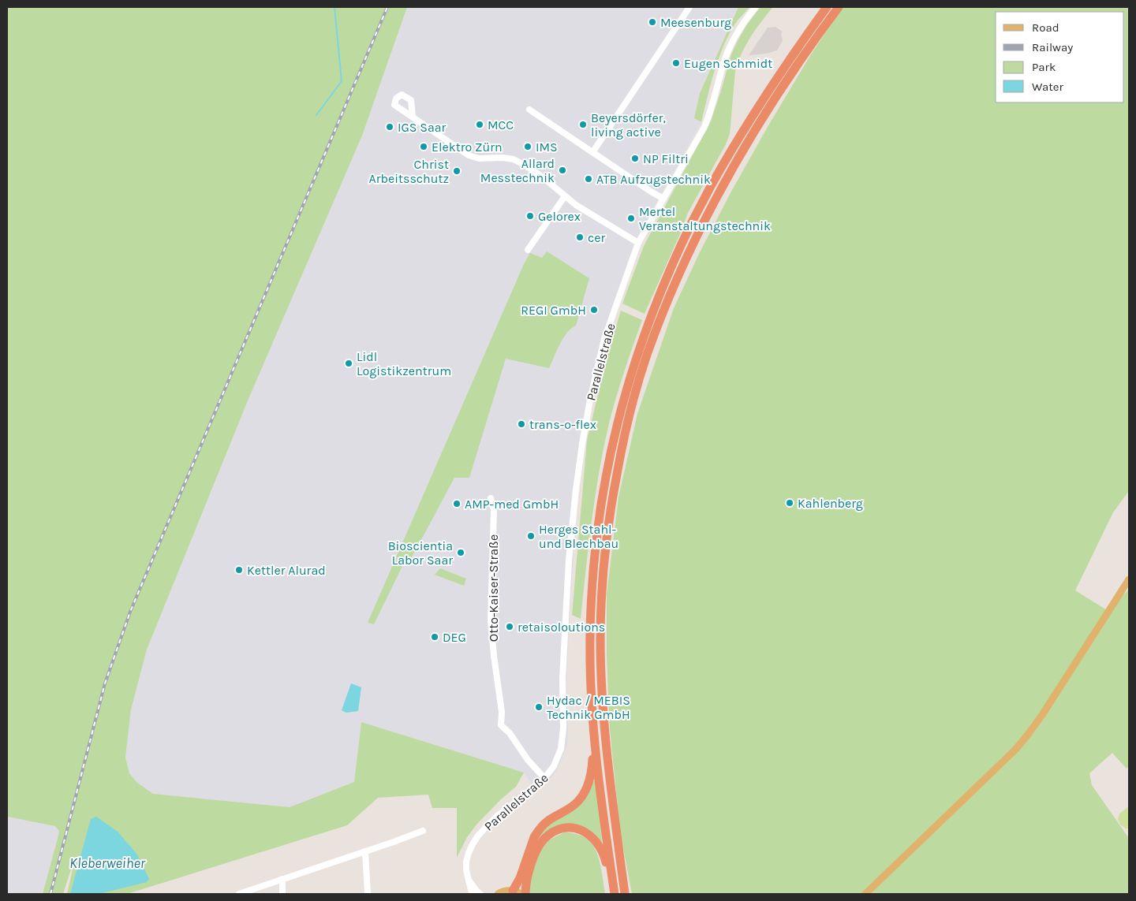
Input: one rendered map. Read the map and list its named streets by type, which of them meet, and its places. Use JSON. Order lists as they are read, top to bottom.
{
  "streets": {
    "street": ["Parallelstraße", "Otto-Kaiser-Straße"]
  },
  "crossings": [
    ["Parallelstraße", "Otto-Kaiser-Straße"]
  ],
  "water": ["Kleberweiher"],
  "places": [
    "Meesenburg",
    "Eugen Schmidt",
    "MCC",
    "Beyersdörfer, living active",
    "IGS Saar",
    "Elektro Zürn",
    "IMS",
    "NP Filtri",
    "Allard Messtechnik",
    "Christ Arbeitsschutz",
    "ATB Aufzugstechnik",
    "Gelorex",
    "Mertel Veranstaltungstechnik",
    "cer",
    "REGI GmbH",
    "Lidl Logistikzentrum",
    "trans-o-flex",
    "Kahlenberg",
    "AMP-med GmbH",
    "Herges Stahl- und Blechbau",
    "Bioscientia Labor Saar",
    "Kettler Alurad",
    "retaisoloutions",
    "DEG",
    "Hydac / MEBIS Technik GmbH"
  ],
  "legend": [
    "Road",
    "Railway",
    "Park",
    "Water"
  ]
}
